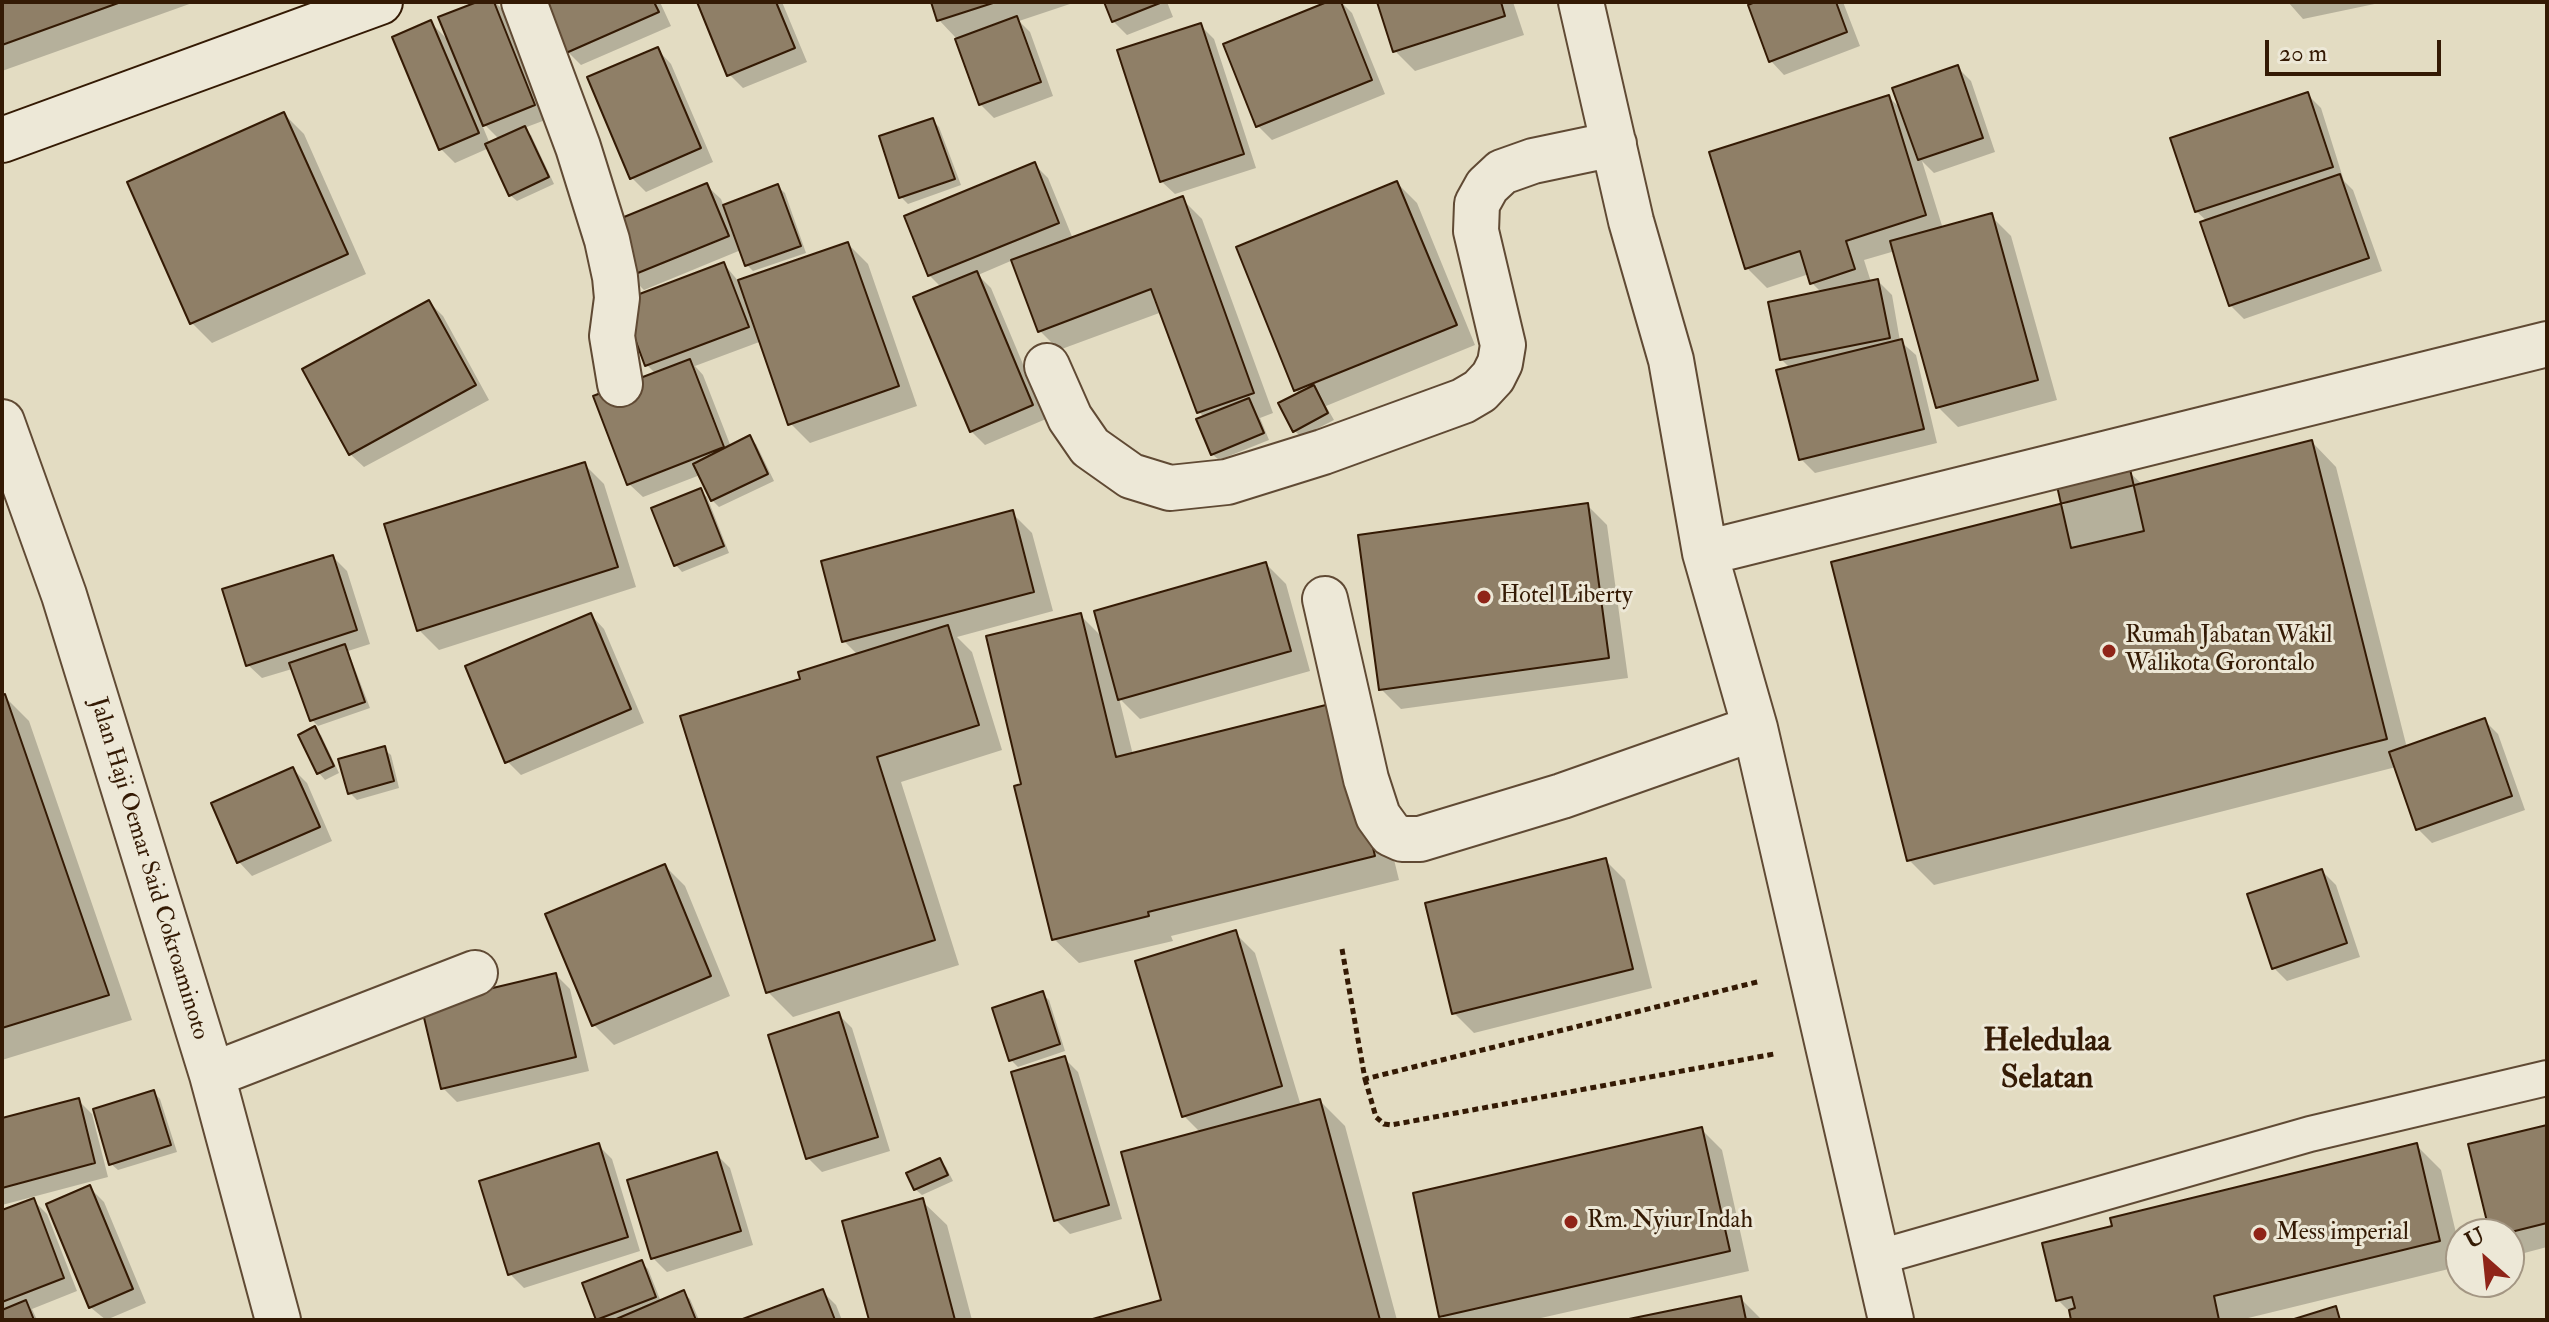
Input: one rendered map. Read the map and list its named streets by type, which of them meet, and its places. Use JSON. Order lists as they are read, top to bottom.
{
  "streets": {
    "street": ["Jalan Haji Oemar Said Cokroaminoto"]
  },
  "districts": ["Heledulaa Selatan"],
  "places": [
    "Hotel Liberty",
    "Rumah Jabatan Wakil Walikota Gorontalo",
    "Rm. Nyiur Indah",
    "Mess imperial"
  ],
  "scale_bar": "20 m",
  "north": "top left"
}
